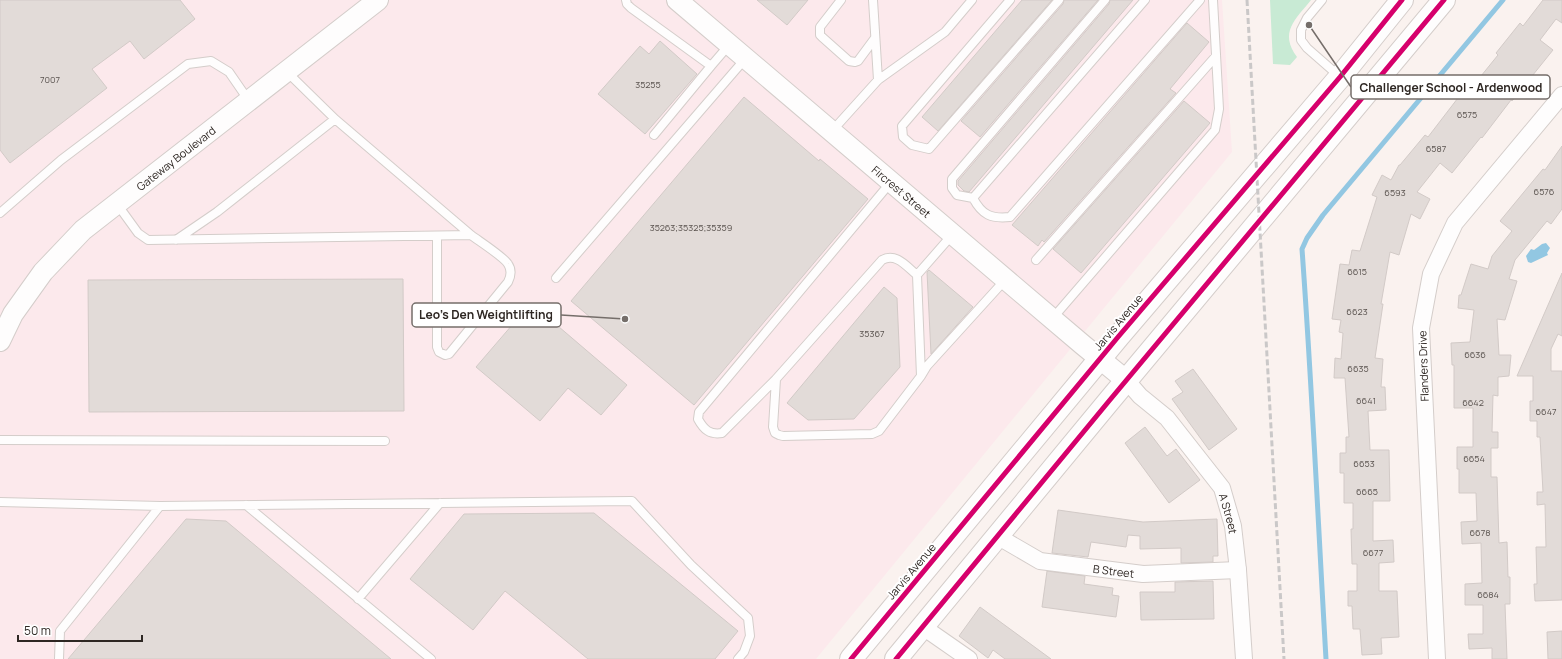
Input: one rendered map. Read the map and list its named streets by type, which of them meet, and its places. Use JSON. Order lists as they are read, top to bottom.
{
  "streets": {
    "main road": ["Jarvis Avenue"],
    "street": [
      "Gateway Boulevard",
      "Fircrest Street",
      "Flanders Drive",
      "A Street",
      "B Street"
    ]
  },
  "crossings": [
    ["Fircrest Street", "Jarvis Avenue"],
    ["Fircrest Street", "A Street"],
    ["A Street", "B Street"]
  ],
  "places": ["Challenger School - Ardenwood", "Leo's Den Weightlifting"],
  "house_numbers": [
    "7007",
    "35255",
    "6575",
    "6587",
    "6576",
    "6593",
    "35263;35325;35359",
    "6615",
    "6623",
    "35367",
    "6636",
    "6635",
    "6641",
    "6642",
    "6647",
    "6654",
    "6653",
    "6665",
    "6678",
    "6677",
    "6684"
  ],
  "scale_bar": "50 m"
}
